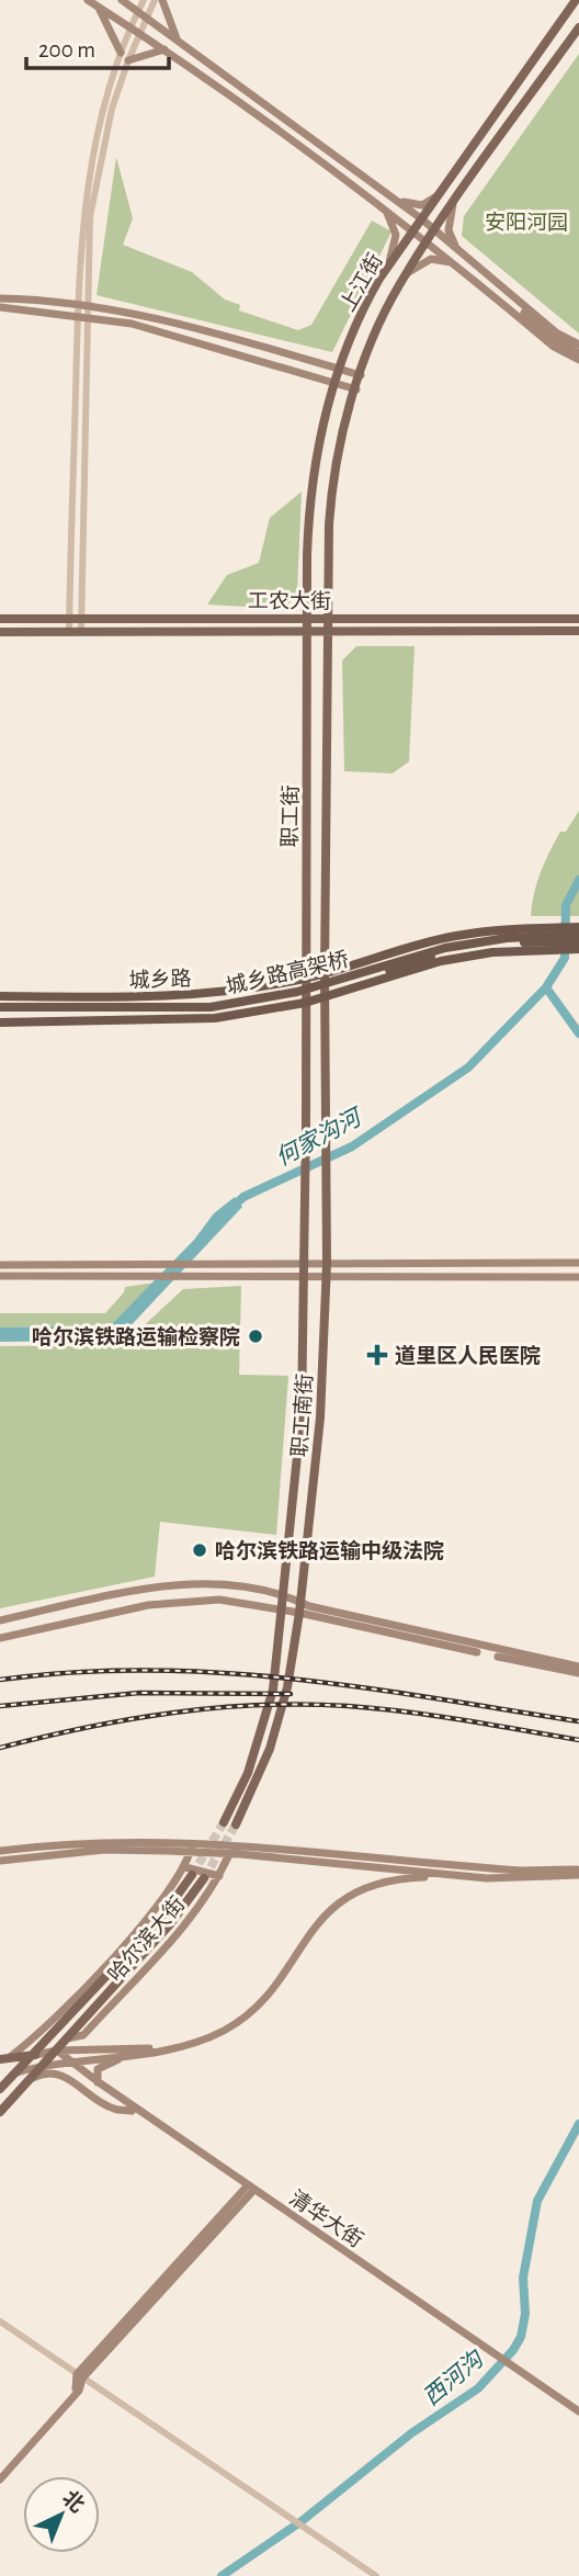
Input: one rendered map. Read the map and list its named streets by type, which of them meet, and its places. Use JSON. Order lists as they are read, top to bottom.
{
  "streets": {
    "highway": ["城乡路高架桥", "城乡路"],
    "main road": [
      "上江街",
      "工农大街",
      "职工街",
      "职工南街",
      "哈尔滨大街",
      "清华大街"
    ]
  },
  "crossings": [
    ["上江街", "工农大街"],
    ["上江街", "职工街"],
    ["工农大街", "职工街"],
    ["职工街", "城乡路"],
    ["职工街", "职工南街"],
    ["城乡路", "职工南街"]
  ],
  "water": ["何家沟河", "西河沟"],
  "parks": ["安阳河园"],
  "places": {
    "other": ["哈尔滨铁路运输检察院", "哈尔滨铁路运输中级法院"],
    "health": ["道里区人民医院"]
  },
  "scale_bar": "200 m",
  "north": "top right"
}
